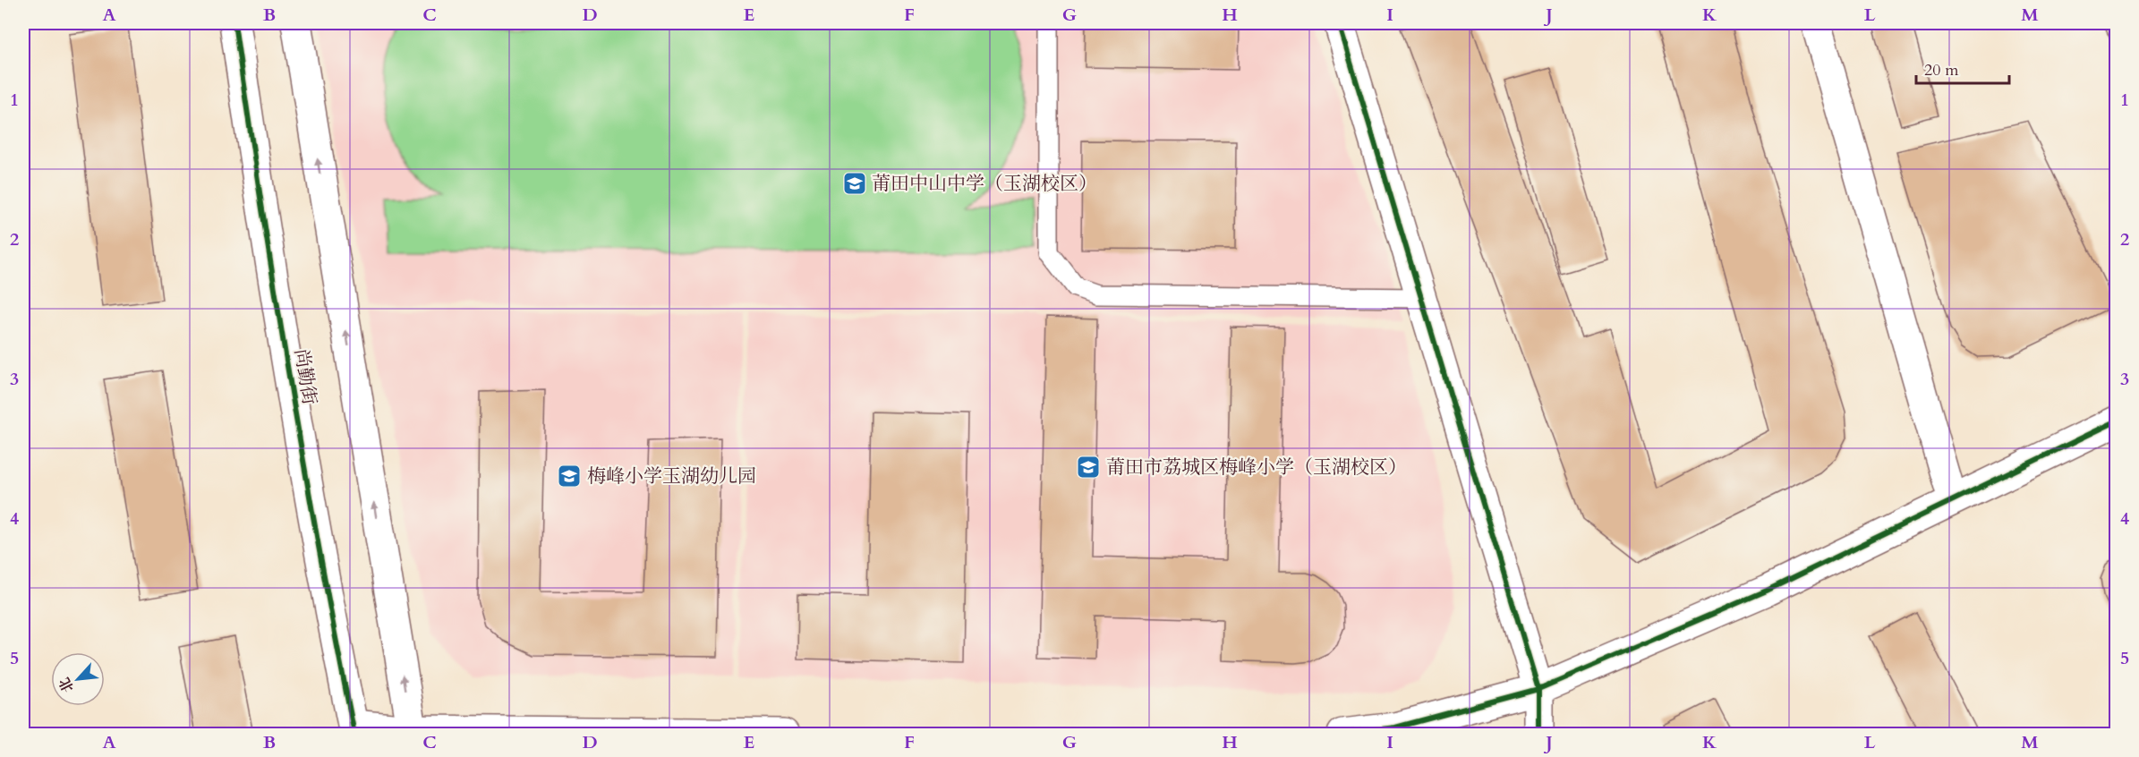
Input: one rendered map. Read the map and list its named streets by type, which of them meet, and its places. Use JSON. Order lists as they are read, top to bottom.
{
  "streets": {
    "street": ["尚勤街"]
  },
  "places": {
    "school or university": ["莆田中山中学（玉湖校区）", "莆田市荔城区梅峰小学（玉湖校区）", "梅峰小学玉湖幼儿园"]
  },
  "scale_bar": "20 m",
  "north": "bottom left",
  "grid": {
    "columns": [
      "A",
      "B",
      "C",
      "D",
      "E",
      "F",
      "G",
      "H",
      "I",
      "J",
      "K",
      "L",
      "M"
    ],
    "rows": [
      "1",
      "2",
      "3",
      "4",
      "5"
    ]
  }
}
